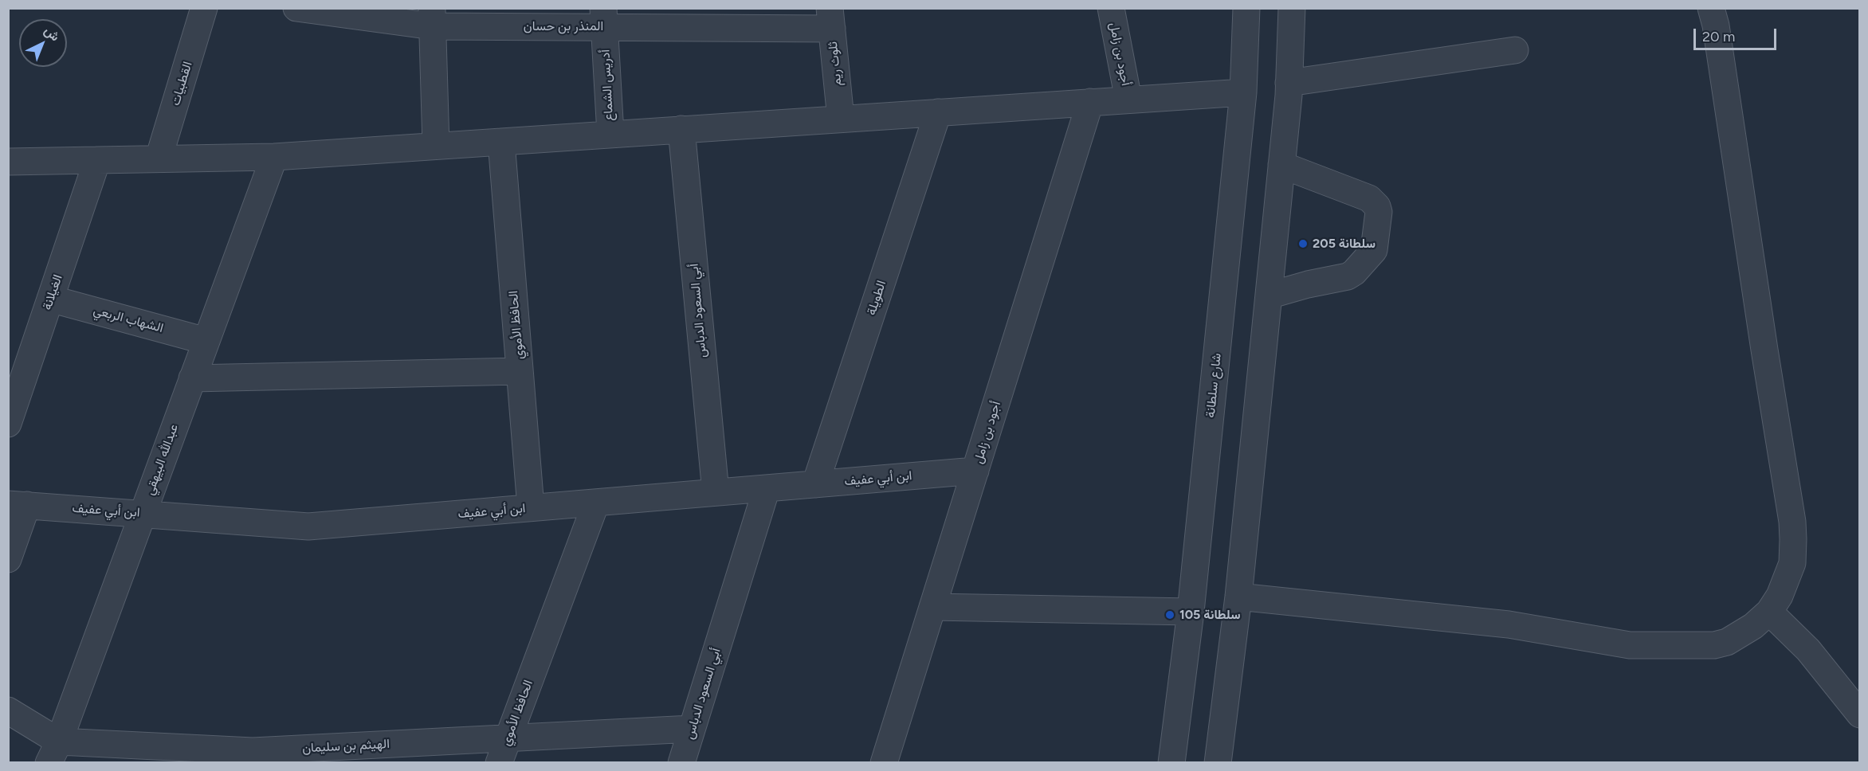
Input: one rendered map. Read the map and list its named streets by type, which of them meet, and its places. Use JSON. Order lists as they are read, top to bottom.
{
  "streets": {
    "street": [
      "المنذر بن حسان",
      "أجود بن زامل",
      "ثلوث ريم",
      "القطبيات",
      "أدريس الشماع",
      "الغيلانة",
      "الطويلة",
      "أبي السعود الدباس",
      "الشهاب الربعي",
      "الحافظ الأموي",
      "شارع سلطانة",
      "عبدالله البيهقي",
      "ابن أبي عفيف",
      "الهيثم بن سليمان"
    ]
  },
  "crossings": [
    ["المنذر بن حسان", "ثلوث ريم"],
    ["المنذر بن حسان", "أدريس الشماع"],
    ["أجود بن زامل", "ابن أبي عفيف"],
    ["الغيلانة", "الشهاب الربعي"],
    ["الطويلة", "ابن أبي عفيف"],
    ["أبي السعود الدباس", "ابن أبي عفيف"],
    ["أبي السعود الدباس", "الهيثم بن سليمان"],
    ["الشهاب الربعي", "عبدالله البيهقي"],
    ["الحافظ الأموي", "ابن أبي عفيف"],
    ["الحافظ الأموي", "الهيثم بن سليمان"],
    ["عبدالله البيهقي", "ابن أبي عفيف"],
    ["عبدالله البيهقي", "الهيثم بن سليمان"]
  ],
  "places": ["سلطانة 205", "سلطانة 105"],
  "scale_bar": "20 m",
  "north": "top right"
}
